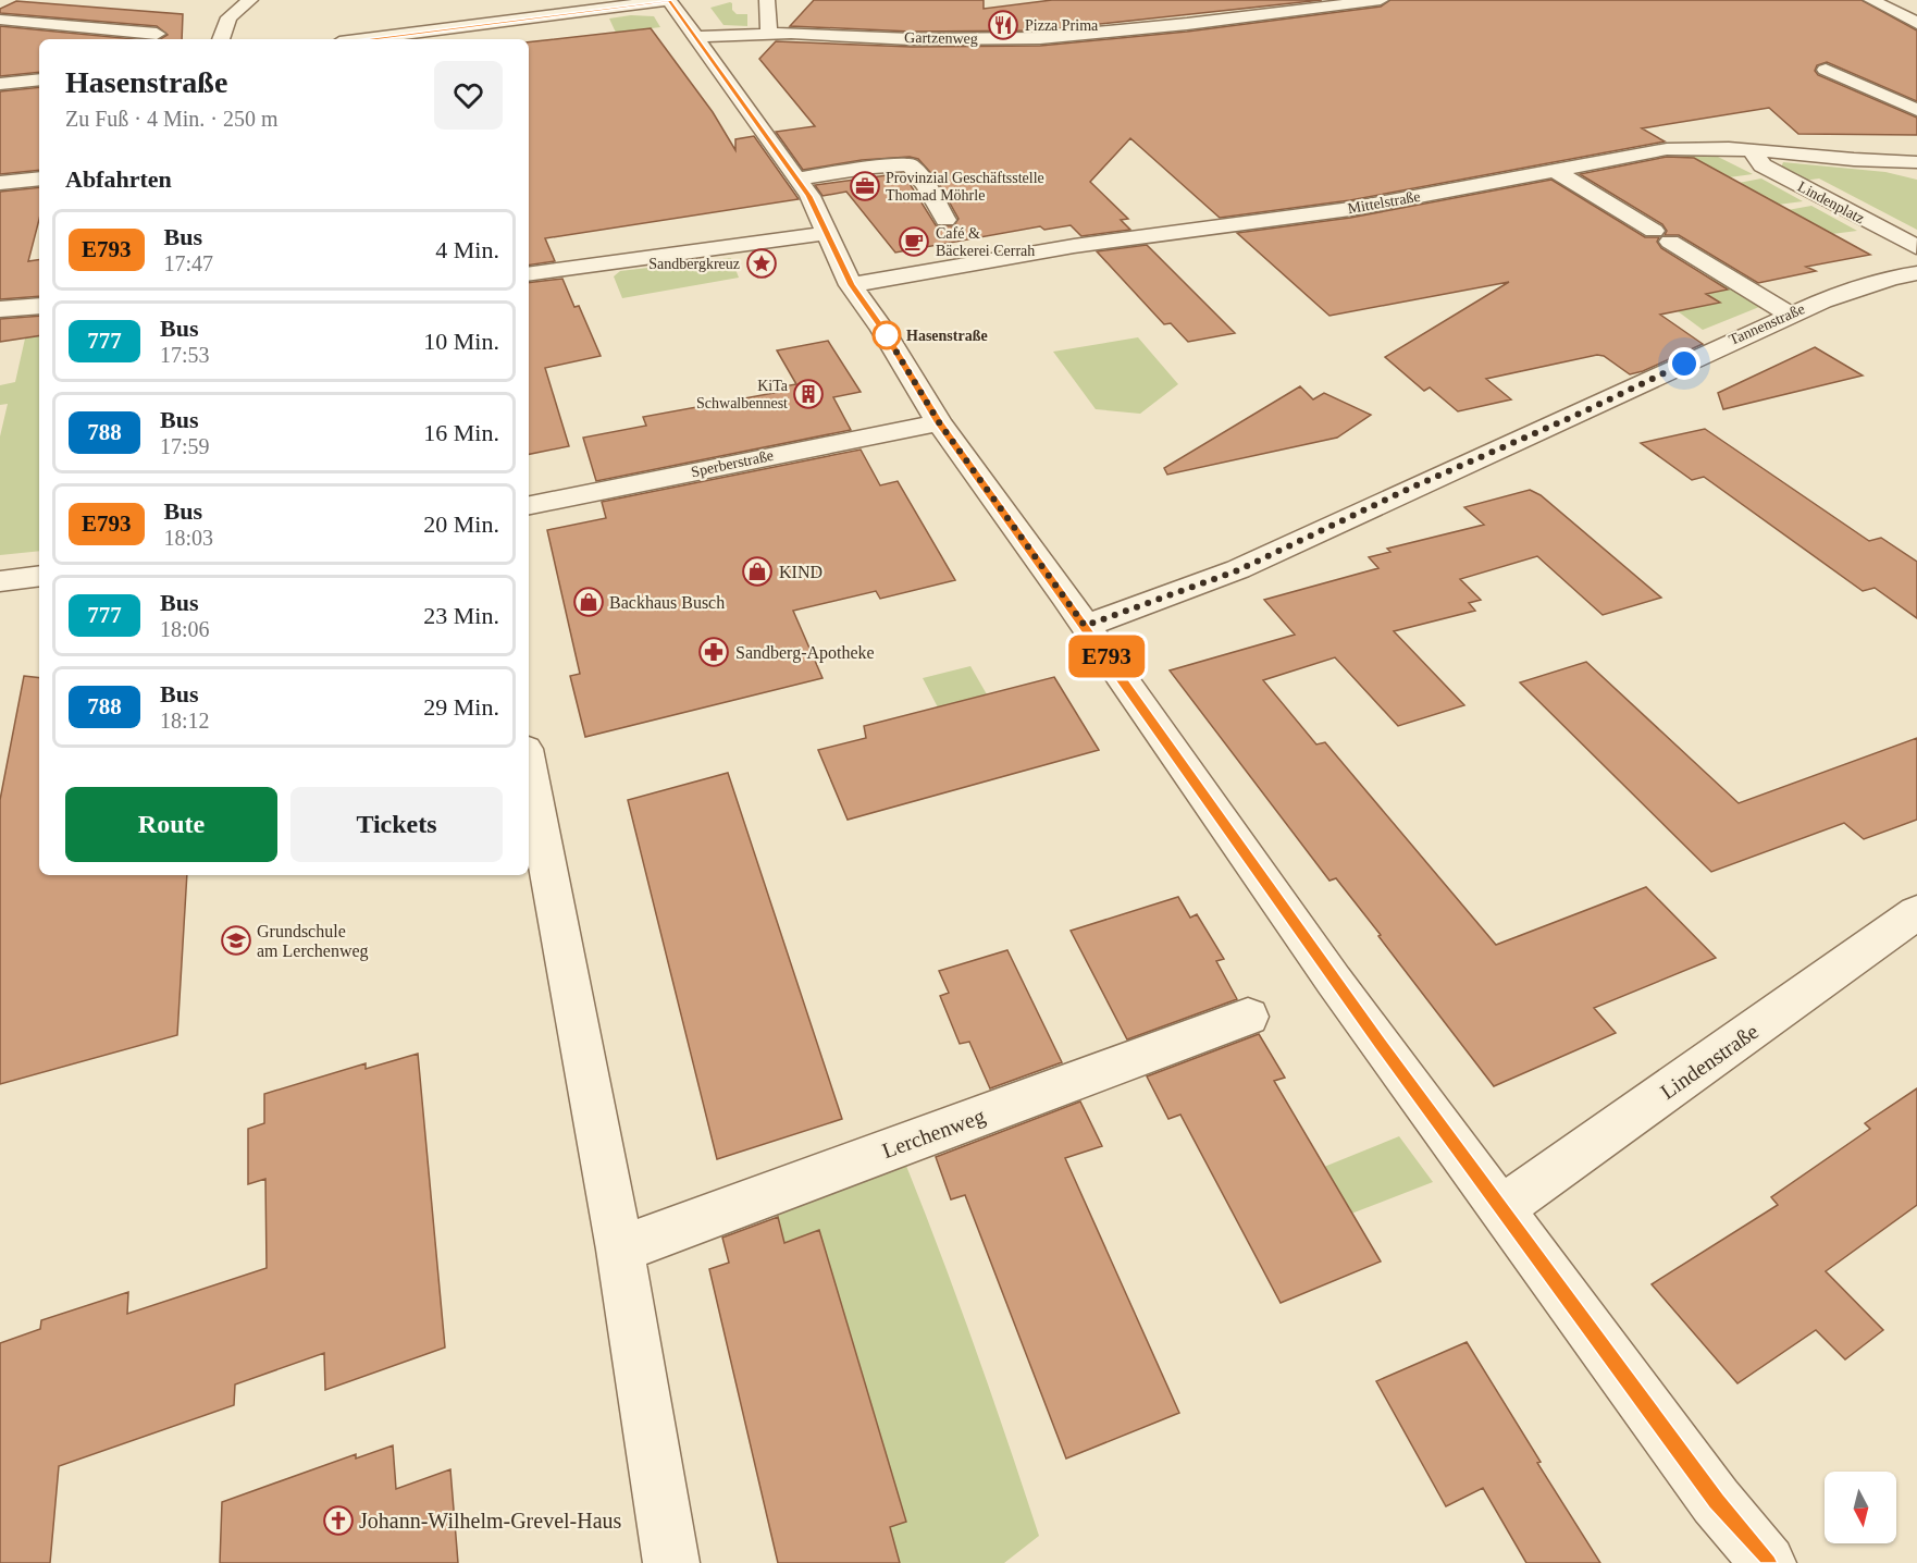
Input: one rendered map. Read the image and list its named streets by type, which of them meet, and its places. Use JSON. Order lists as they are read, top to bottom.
{
  "streets": {
    "street": [
      "Gartzenweg",
      "Mittelstraße",
      "Lindenplatz",
      "Tannenstraße",
      "Sperberstraße",
      "Lindenstraße",
      "Lerchenweg"
    ]
  },
  "crossings": [
    ["Mittelstraße", "Lindenplatz"],
    ["Lindenplatz", "Tannenstraße"]
  ],
  "places": {
    "restaurant": ["Pizza Prima"],
    "office": ["Provinzial Geschäftsstelle Thomad Möhrle"],
    "cafe": ["Café & Bäckerei Cerrah"],
    "place": ["Sandbergkreuz"],
    "other": ["Hasenstraße"],
    "building": ["KiTa Schwalbennest"],
    "shop": ["KIND", "Backhaus Busch"],
    "pharmacy": ["Sandberg-Apotheke"],
    "school or university": ["Grundschule am Lerchenweg"],
    "church": ["Johann-Wilhelm-Grevel-Haus"]
  },
  "lines": ["bus line E793"],
  "north": "bottom",
  "page": {
    "on_map": "E793",
    "heading": [
      ["Hasenstraße", "Zu Fuß · 4 Min. · 250 m"],
      "Abfahrten"
    ],
    "list": [
      {
        "mark": "E793",
        "name": "Bus",
        "note": "17:47",
        "value": "4 Min."
      },
      {
        "mark": "777",
        "name": "Bus",
        "note": "17:53",
        "value": "10 Min."
      },
      {
        "mark": "788",
        "name": "Bus",
        "note": "17:59",
        "value": "16 Min."
      },
      {
        "mark": "E793",
        "name": "Bus",
        "note": "18:03",
        "value": "20 Min."
      },
      {
        "mark": "777",
        "name": "Bus",
        "note": "18:06",
        "value": "23 Min."
      },
      {
        "mark": "788",
        "name": "Bus",
        "note": "18:12",
        "value": "29 Min."
      }
    ],
    "buttons": ["Route", "Tickets"]
  }
}
